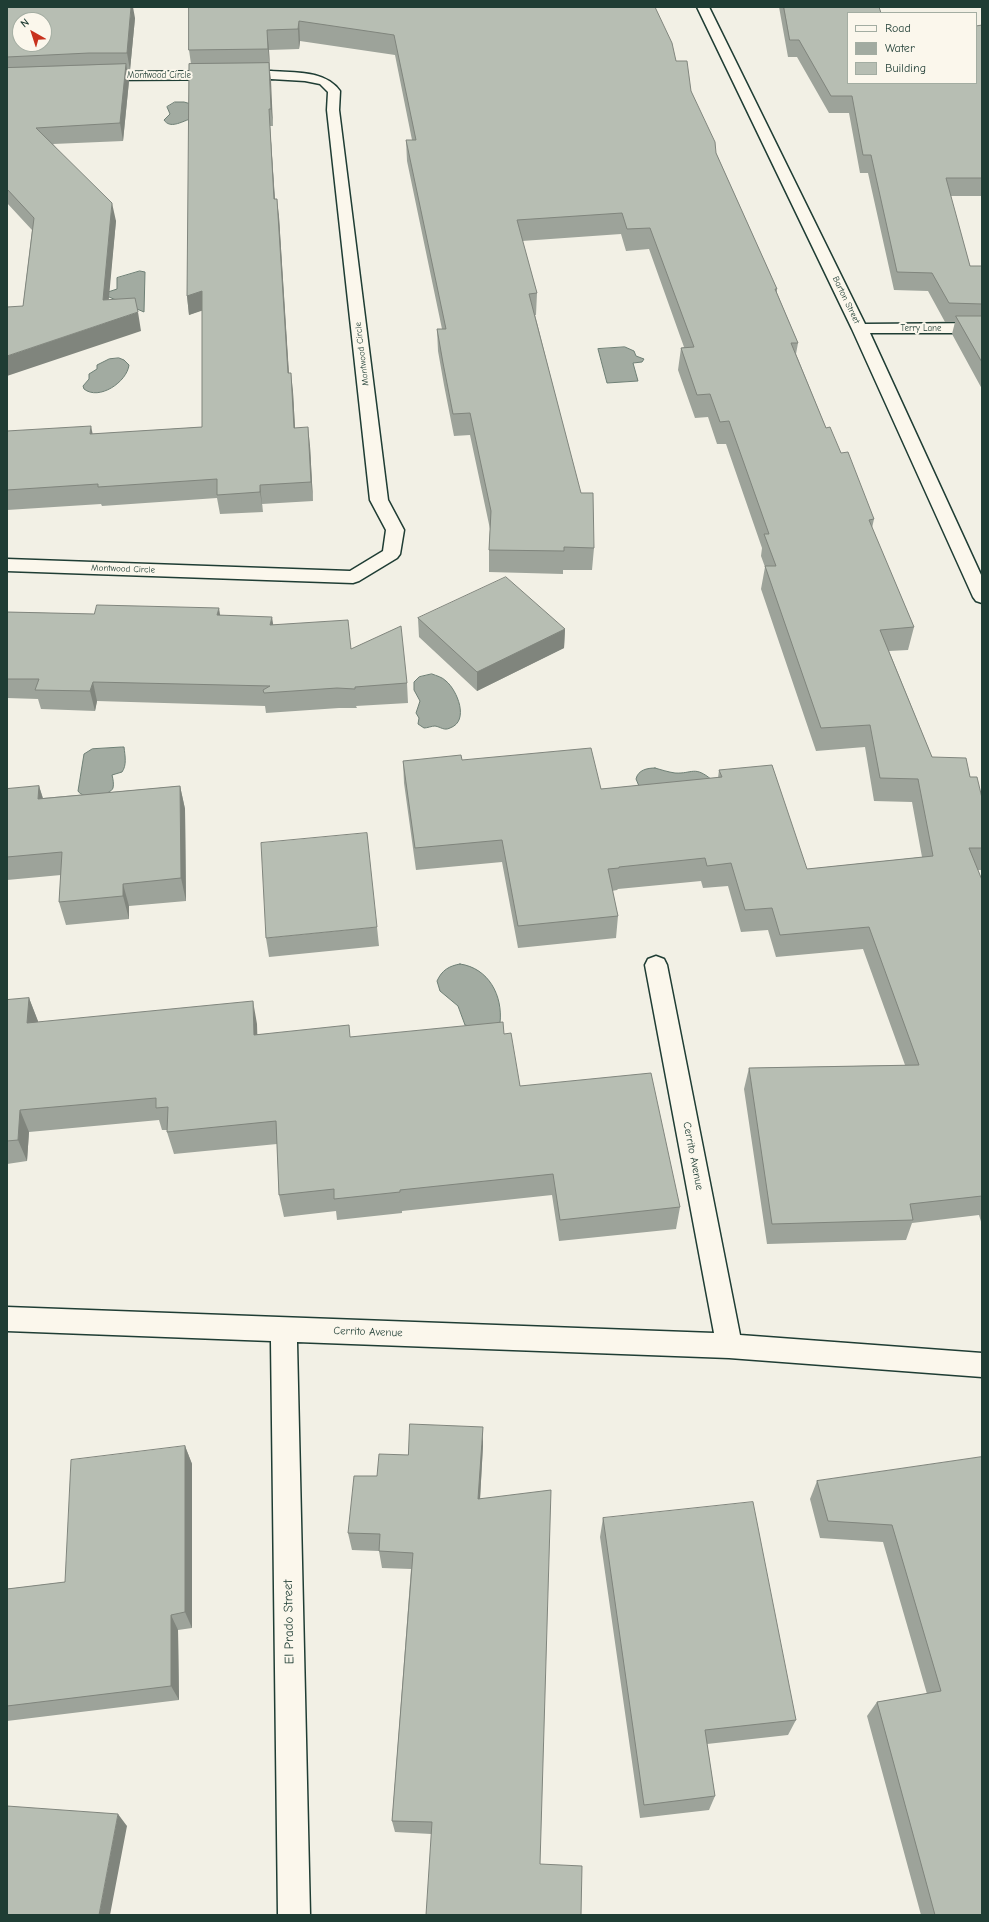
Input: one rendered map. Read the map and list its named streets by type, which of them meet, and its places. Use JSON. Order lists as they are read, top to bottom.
{
  "streets": {
    "street": [
      "Montwood Circle",
      "Barton Street",
      "Terry Lane",
      "Cerrito Avenue",
      "El Prado Street"
    ]
  },
  "crossings": [
    ["Barton Street", "Terry Lane"],
    ["Cerrito Avenue", "El Prado Street"]
  ],
  "legend": ["Road", "Water", "Building"],
  "north": "top left"
}
